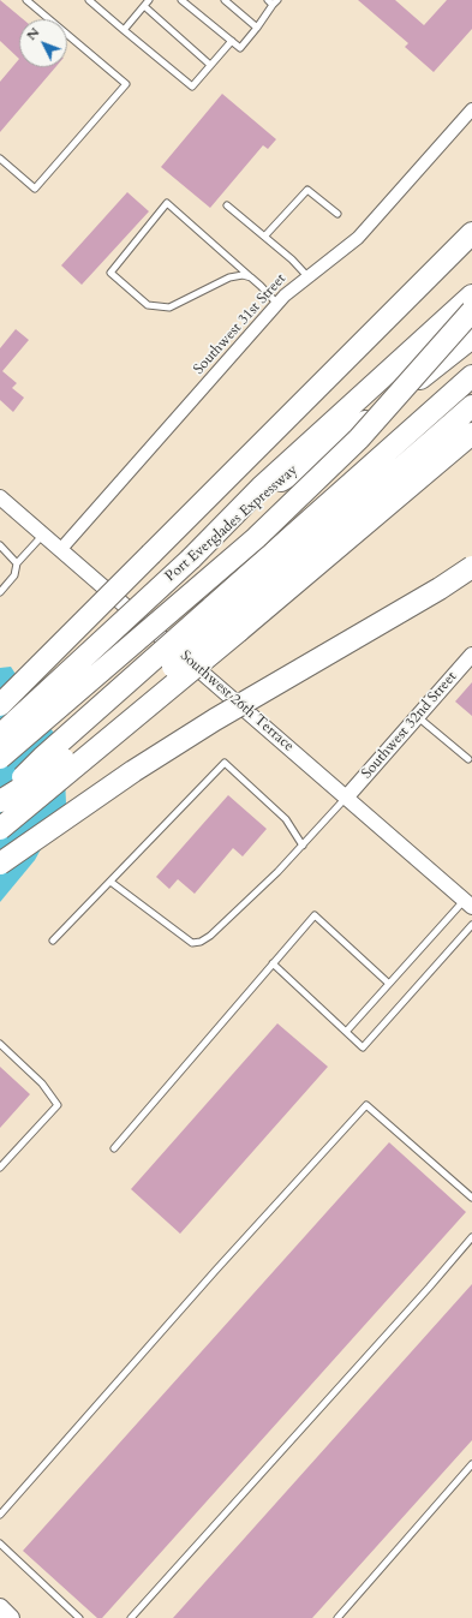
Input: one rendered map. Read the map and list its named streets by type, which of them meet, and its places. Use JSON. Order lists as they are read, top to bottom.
{
  "streets": {
    "highway": ["Port Everglades Expressway"],
    "street": ["Southwest 31st Street", "Southwest 26th Terrace", "Southwest 32nd Street"]
  },
  "crossings": [
    ["Southwest 31st Street", "Southwest 26th Terrace"],
    ["Southwest 26th Terrace", "Southwest 32nd Street"]
  ],
  "north": "top left"
}
